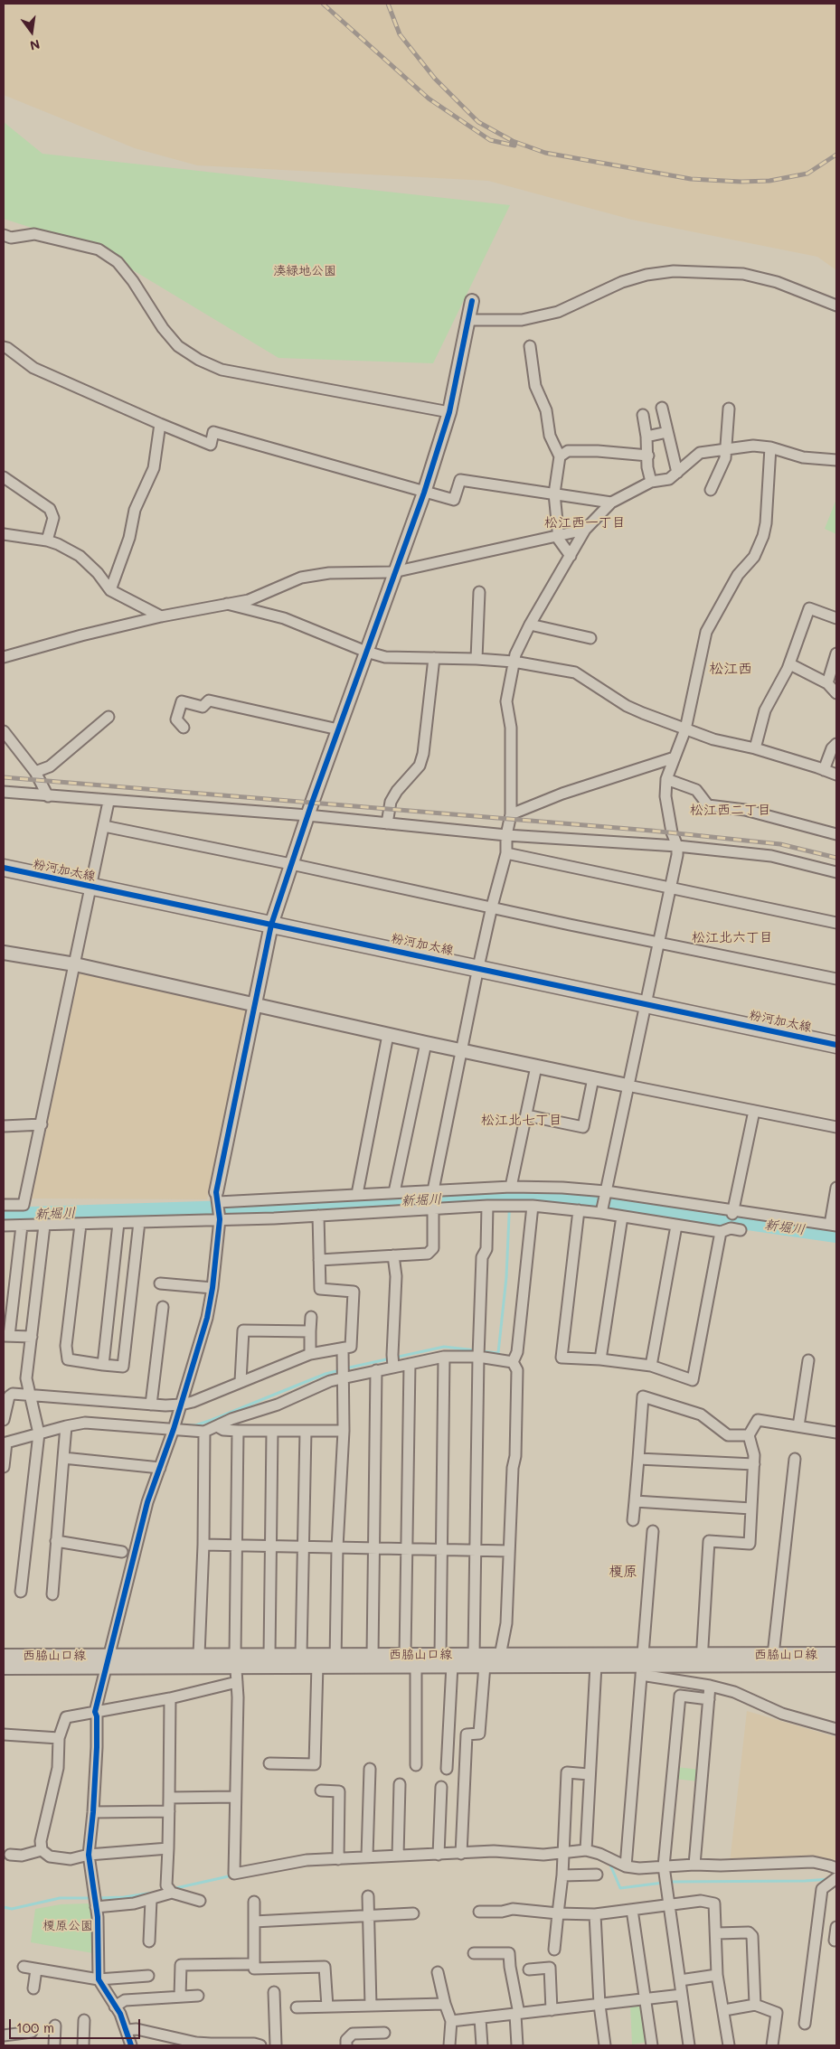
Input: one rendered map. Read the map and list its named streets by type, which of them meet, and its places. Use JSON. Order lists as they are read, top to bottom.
{
  "streets": {
    "main road": ["粉河加太線"],
    "street": ["西脇山口線"]
  },
  "districts": [
    "松江西一丁目",
    "松江西",
    "松江西二丁目",
    "松江北六丁目",
    "松江北七丁目",
    "榎原"
  ],
  "water": ["新堀川"],
  "parks": ["湊緑地公園", "榎原公園"],
  "scale_bar": "100 m",
  "north": "bottom"
}
